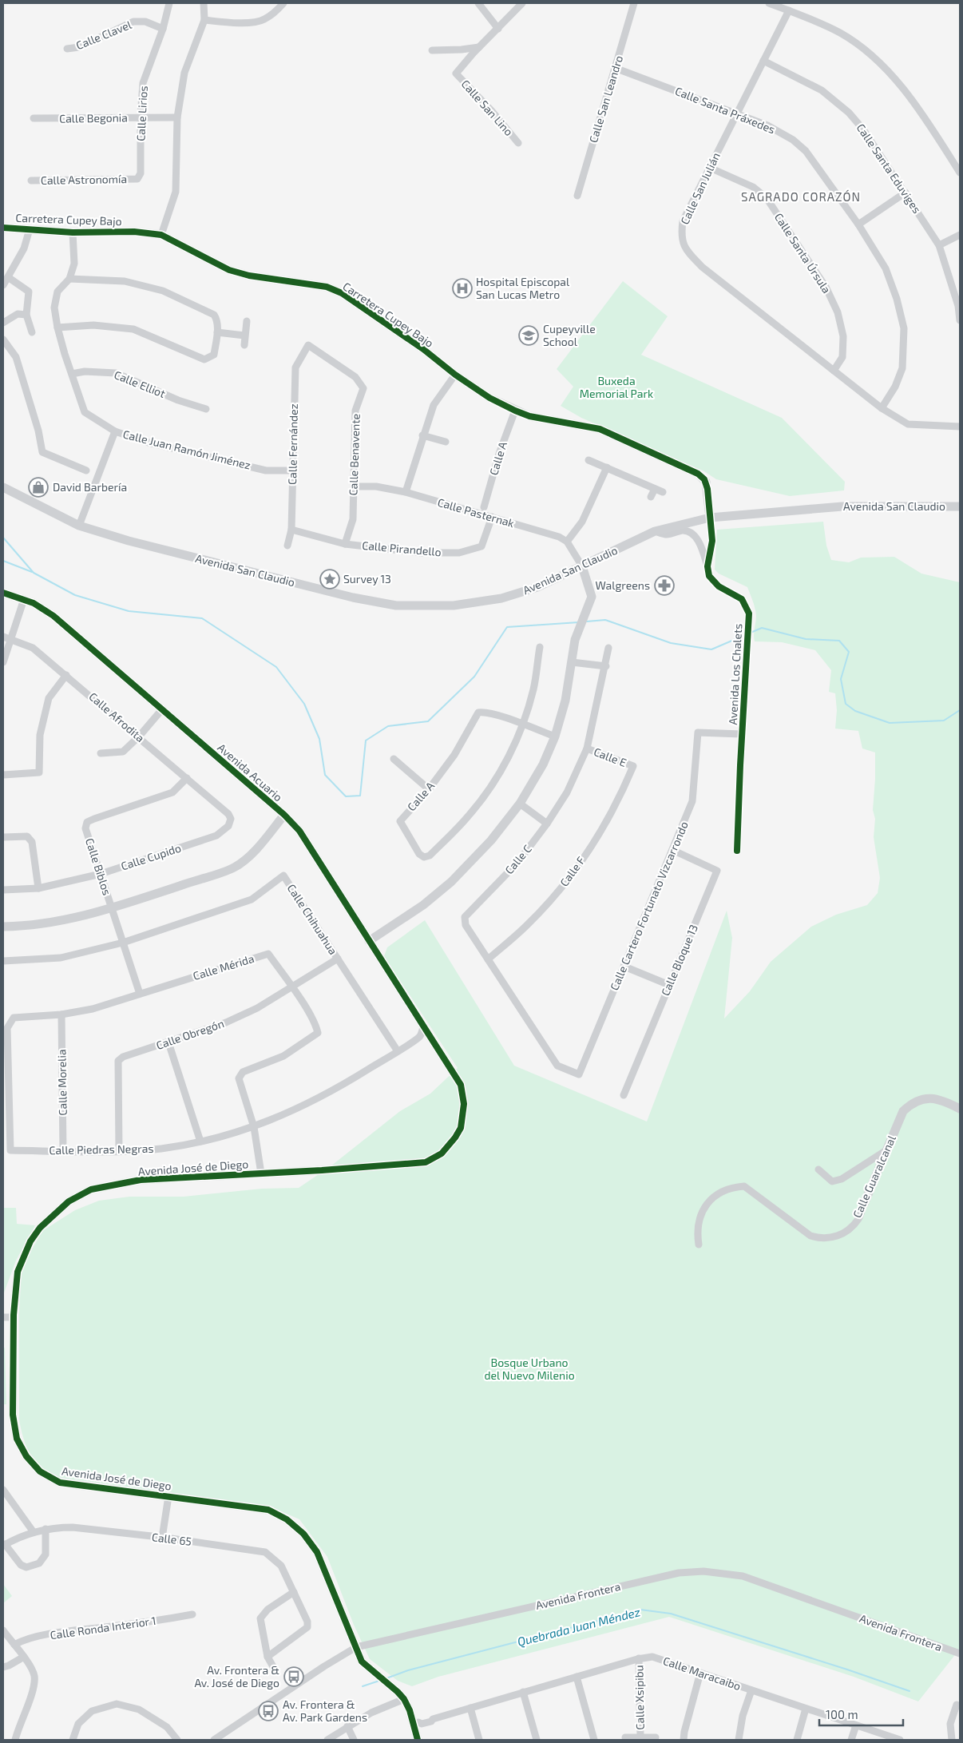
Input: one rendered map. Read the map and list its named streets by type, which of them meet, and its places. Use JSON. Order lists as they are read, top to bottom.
{
  "streets": {
    "street": [
      "Calle Clavel",
      "Calle San Leandro",
      "Calle San Lino",
      "Calle Santa Práxedes",
      "Calle Lirios",
      "Calle Begonia",
      "Calle Santa Eduviges",
      "Calle Astronomía",
      "Calle San Julián",
      "Carretera Cupey Bajo",
      "Calle Santa Úrsula",
      "Calle Elliot",
      "Calle Fernández",
      "Calle Juan Ramón Jiménez",
      "Calle Benavente",
      "Calle A",
      "Avenida San Claudio",
      "Calle Pasternak",
      "Calle Pirandello",
      "Avenida Los Chalets",
      "Calle Afrodita",
      "Calle E",
      "Avenida Acuario",
      "Calle Cupido",
      "Calle C",
      "Calle Biblos",
      "Calle F",
      "Calle Cartero Fortunato Vizcarrondo",
      "Calle Chihuahua",
      "Calle Bloque 13",
      "Calle Mérida",
      "Calle Obregón",
      "Calle Morelia",
      "Calle Piedras Negras",
      "Avenida José de Diego",
      "Calle Guaralcanal",
      "Calle 65",
      "Avenida Frontera",
      "Calle Ronda Interior 1",
      "Calle Maracaibo",
      "Calle Xsipibu"
    ]
  },
  "crossings": [
    ["Calle Clavel", "Calle Lirios"],
    ["Calle San Leandro", "Calle Santa Práxedes"],
    ["Calle Santa Práxedes", "Calle San Julián"],
    ["Calle Lirios", "Calle Begonia"],
    ["Calle Lirios", "Calle Astronomía"],
    ["Calle Santa Eduviges", "Calle San Julián"],
    ["Calle San Julián", "Calle Santa Úrsula"],
    ["Carretera Cupey Bajo", "Calle Juan Ramón Jiménez"],
    ["Carretera Cupey Bajo", "Calle A"],
    ["Carretera Cupey Bajo", "Avenida San Claudio"],
    ["Calle Elliot", "Calle Juan Ramón Jiménez"],
    ["Calle Fernández", "Calle Juan Ramón Jiménez"],
    ["Calle Fernández", "Calle Benavente"],
    ["Calle Fernández", "Calle Pirandello"],
    ["Calle Benavente", "Calle Pasternak"],
    ["Calle Benavente", "Calle Pirandello"],
    ["Avenida San Claudio", "Avenida Los Chalets"],
    ["Calle Pasternak", "Calle Pirandello"],
    ["Avenida Los Chalets", "Calle Cartero Fortunato Vizcarrondo"],
    ["Calle Afrodita", "Calle Cupido"],
    ["Calle Afrodita", "Calle Biblos"],
    ["Calle E", "Calle C"],
    ["Calle E", "Calle F"],
    ["Avenida Acuario", "Calle Piedras Negras"],
    ["Avenida Acuario", "Avenida José de Diego"],
    ["Calle Cupido", "Calle Biblos"],
    ["Calle C", "Calle F"],
    ["Calle C", "Calle Cartero Fortunato Vizcarrondo"],
    ["Calle Biblos", "Calle Chihuahua"],
    ["Calle Biblos", "Calle Mérida"],
    ["Calle Cartero Fortunato Vizcarrondo", "Calle Bloque 13"],
    ["Calle Chihuahua", "Calle Obregón"],
    ["Calle Chihuahua", "Calle Piedras Negras"],
    ["Calle Mérida", "Calle Obregón"],
    ["Calle Obregón", "Calle Piedras Negras"],
    ["Calle Morelia", "Calle Piedras Negras"],
    ["Calle Piedras Negras", "Avenida José de Diego"],
    ["Avenida José de Diego", "Avenida Frontera"],
    ["Calle Maracaibo", "Calle Xsipibu"]
  ],
  "districts": ["SAGRADO CORAZÓN"],
  "water": ["Quebrada Juan Méndez"],
  "parks": ["Buxeda Memorial Park", "Bosque Urbano del Nuevo Milenio"],
  "places": {
    "hospital": ["Hospital Episcopal San Lucas Metro"],
    "school or university": ["Cupeyville School"],
    "shop": ["David Barbería"],
    "place": ["Survey 13"],
    "pharmacy": ["Walgreens"],
    "bus stop": ["Av. Frontera & Av. José de Diego", "Av. Frontera & Av. Park Gardens"]
  },
  "scale_bar": "100 m"
}
